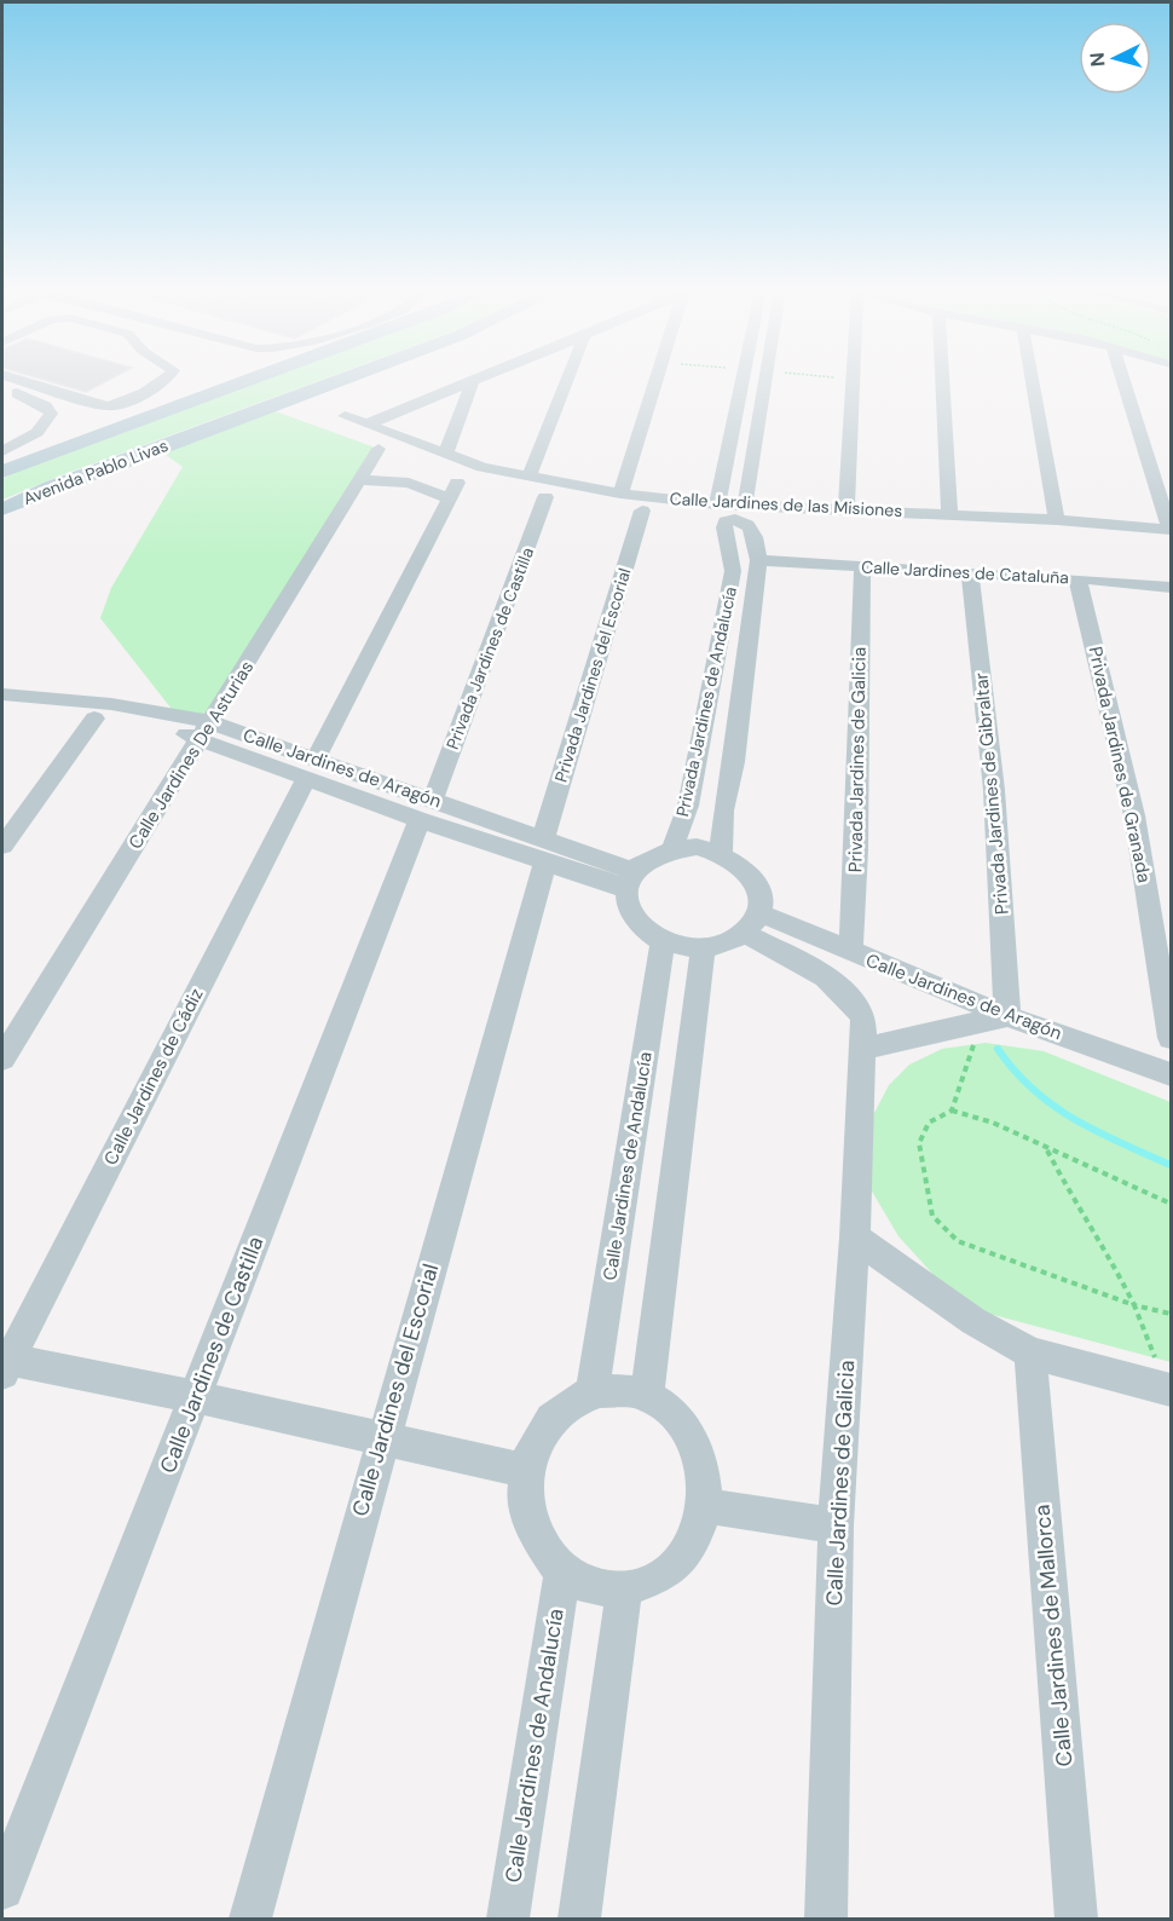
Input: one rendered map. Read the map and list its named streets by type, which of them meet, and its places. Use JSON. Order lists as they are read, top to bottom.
{
  "streets": {
    "main road": ["Avenida Pablo Livas"],
    "street": [
      "Calle Jardines de las Misiones",
      "Calle Jardines de Cataluña",
      "Privada Jardines de Castilla",
      "Privada Jardines del Escorial",
      "Privada Jardines de Andalucía",
      "Calle Jardines De Asturias",
      "Privada Jardines de Galicia",
      "Privada Jardines de Granada",
      "Calle Jardines de Aragón",
      "Privada Jardines de Gibraltar",
      "Calle Jardines de Cádiz",
      "Calle Jardines de Andalucía",
      "Calle Jardines de Castilla",
      "Calle Jardines del Escorial",
      "Calle Jardines de Galicia",
      "Calle Jardines de Mallorca"
    ]
  },
  "crossings": [
    ["Calle Jardines de Cataluña", "Privada Jardines de Andalucía"],
    ["Calle Jardines de Cataluña", "Privada Jardines de Galicia"],
    ["Calle Jardines de Cataluña", "Privada Jardines de Granada"],
    ["Calle Jardines de Cataluña", "Privada Jardines de Gibraltar"],
    ["Privada Jardines de Castilla", "Calle Jardines de Aragón"],
    ["Privada Jardines de Castilla", "Calle Jardines de Castilla"],
    ["Privada Jardines del Escorial", "Calle Jardines de Aragón"],
    ["Privada Jardines del Escorial", "Calle Jardines del Escorial"],
    ["Privada Jardines de Andalucía", "Calle Jardines de Aragón"],
    ["Privada Jardines de Andalucía", "Calle Jardines de Andalucía"],
    ["Privada Jardines de Andalucía", "Calle Jardines de Galicia"],
    ["Calle Jardines De Asturias", "Calle Jardines de Aragón"],
    ["Calle Jardines De Asturias", "Calle Jardines de Cádiz"],
    ["Privada Jardines de Galicia", "Calle Jardines de Aragón"],
    ["Calle Jardines de Aragón", "Privada Jardines de Gibraltar"],
    ["Calle Jardines de Aragón", "Calle Jardines de Cádiz"],
    ["Calle Jardines de Aragón", "Calle Jardines de Andalucía"],
    ["Calle Jardines de Aragón", "Calle Jardines de Castilla"],
    ["Calle Jardines de Aragón", "Calle Jardines del Escorial"],
    ["Calle Jardines de Aragón", "Calle Jardines de Galicia"],
    ["Calle Jardines de Andalucía", "Calle Jardines de Galicia"]
  ],
  "north": "left"
}
